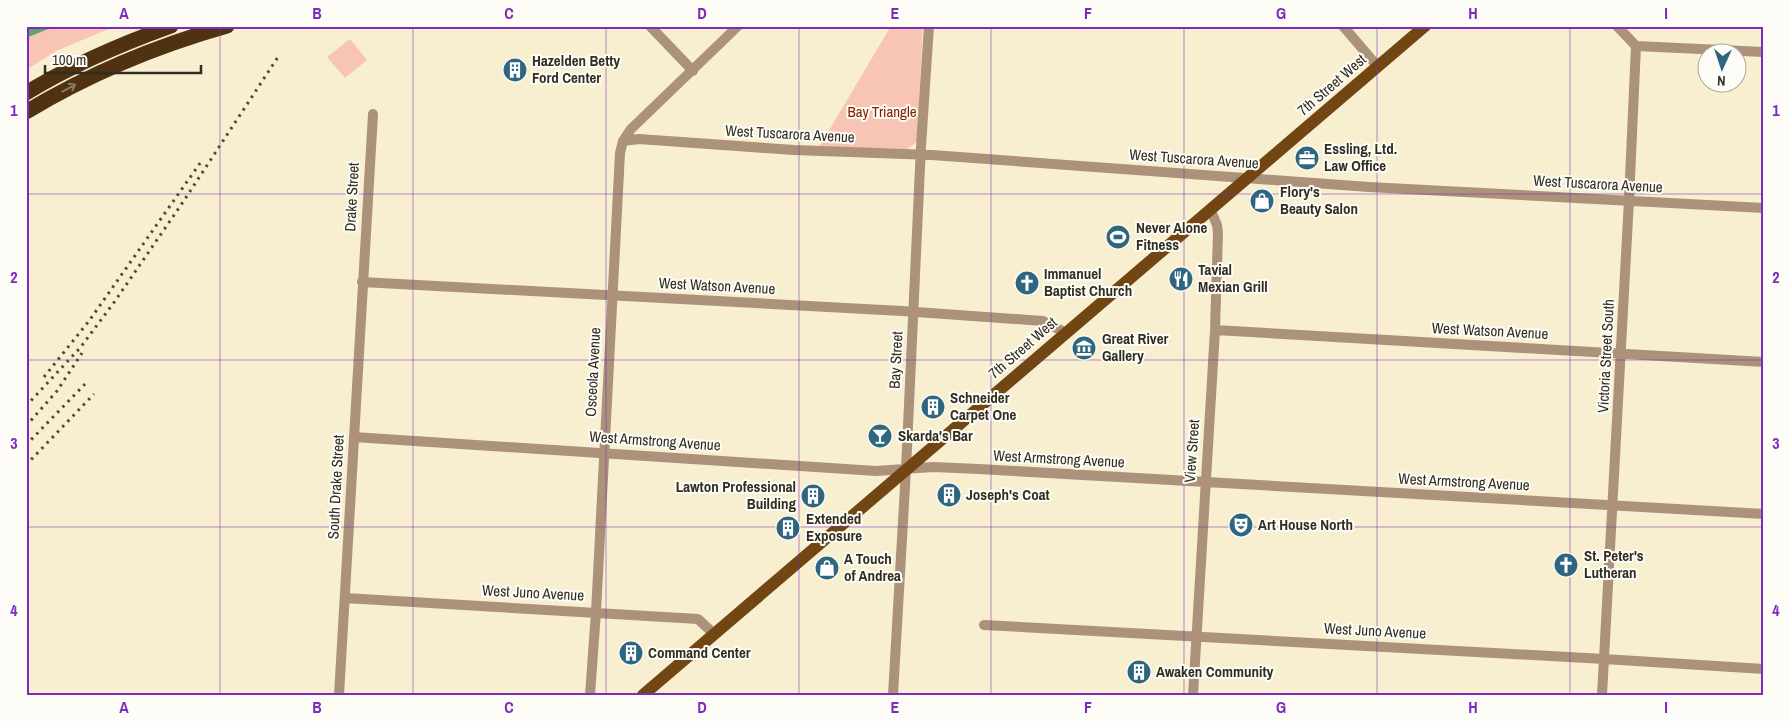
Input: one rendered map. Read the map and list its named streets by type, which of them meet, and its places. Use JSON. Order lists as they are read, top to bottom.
{
  "streets": {
    "main road": ["7th Street West"],
    "street": [
      "West Tuscarora Avenue",
      "Drake Street",
      "West Watson Avenue",
      "Victoria Street South",
      "Bay Street",
      "Osceola Avenue",
      "West Armstrong Avenue",
      "View Street",
      "South Drake Street",
      "West Juno Avenue"
    ]
  },
  "crossings": [
    ["7th Street West", "West Tuscarora Avenue"],
    ["7th Street West", "West Watson Avenue"],
    ["7th Street West", "Bay Street"],
    ["7th Street West", "West Armstrong Avenue"],
    ["7th Street West", "View Street"],
    ["7th Street West", "West Juno Avenue"],
    ["West Tuscarora Avenue", "Victoria Street South"],
    ["West Tuscarora Avenue", "Bay Street"],
    ["West Tuscarora Avenue", "Osceola Avenue"],
    ["Drake Street", "West Watson Avenue"],
    ["Drake Street", "South Drake Street"],
    ["West Watson Avenue", "Victoria Street South"],
    ["West Watson Avenue", "Bay Street"],
    ["West Watson Avenue", "Osceola Avenue"],
    ["West Watson Avenue", "View Street"],
    ["West Watson Avenue", "South Drake Street"],
    ["Victoria Street South", "West Armstrong Avenue"],
    ["Victoria Street South", "West Juno Avenue"],
    ["Bay Street", "West Armstrong Avenue"],
    ["Osceola Avenue", "West Armstrong Avenue"],
    ["Osceola Avenue", "West Juno Avenue"],
    ["West Armstrong Avenue", "View Street"],
    ["West Armstrong Avenue", "South Drake Street"],
    ["View Street", "West Juno Avenue"],
    ["South Drake Street", "West Juno Avenue"]
  ],
  "parks": ["Bay Triangle"],
  "places": {
    "building": [
      "Hazelden Betty Ford Center",
      "Schneider Carpet One",
      "Joseph's Coat",
      "Lawton Professional Building",
      "Extended Exposure",
      "Command Center",
      "Awaken Community"
    ],
    "office": ["Essling, Ltd. Law Office"],
    "shop": ["Flory's Beauty Salon", "A Touch of Andrea"],
    "sports": ["Never Alone Fitness"],
    "restaurant": ["Tavial Mexian Grill"],
    "church": ["Immanuel Baptist Church", "St. Peter's Lutheran"],
    "museum": ["Great River Gallery"],
    "bar": ["Skarda's Bar"],
    "theatre": ["Art House North"]
  },
  "scale_bar": "100 m",
  "north": "bottom",
  "grid": {
    "columns": [
      "A",
      "B",
      "C",
      "D",
      "E",
      "F",
      "G",
      "H",
      "I"
    ],
    "rows": [
      "1",
      "2",
      "3",
      "4"
    ]
  }
}
